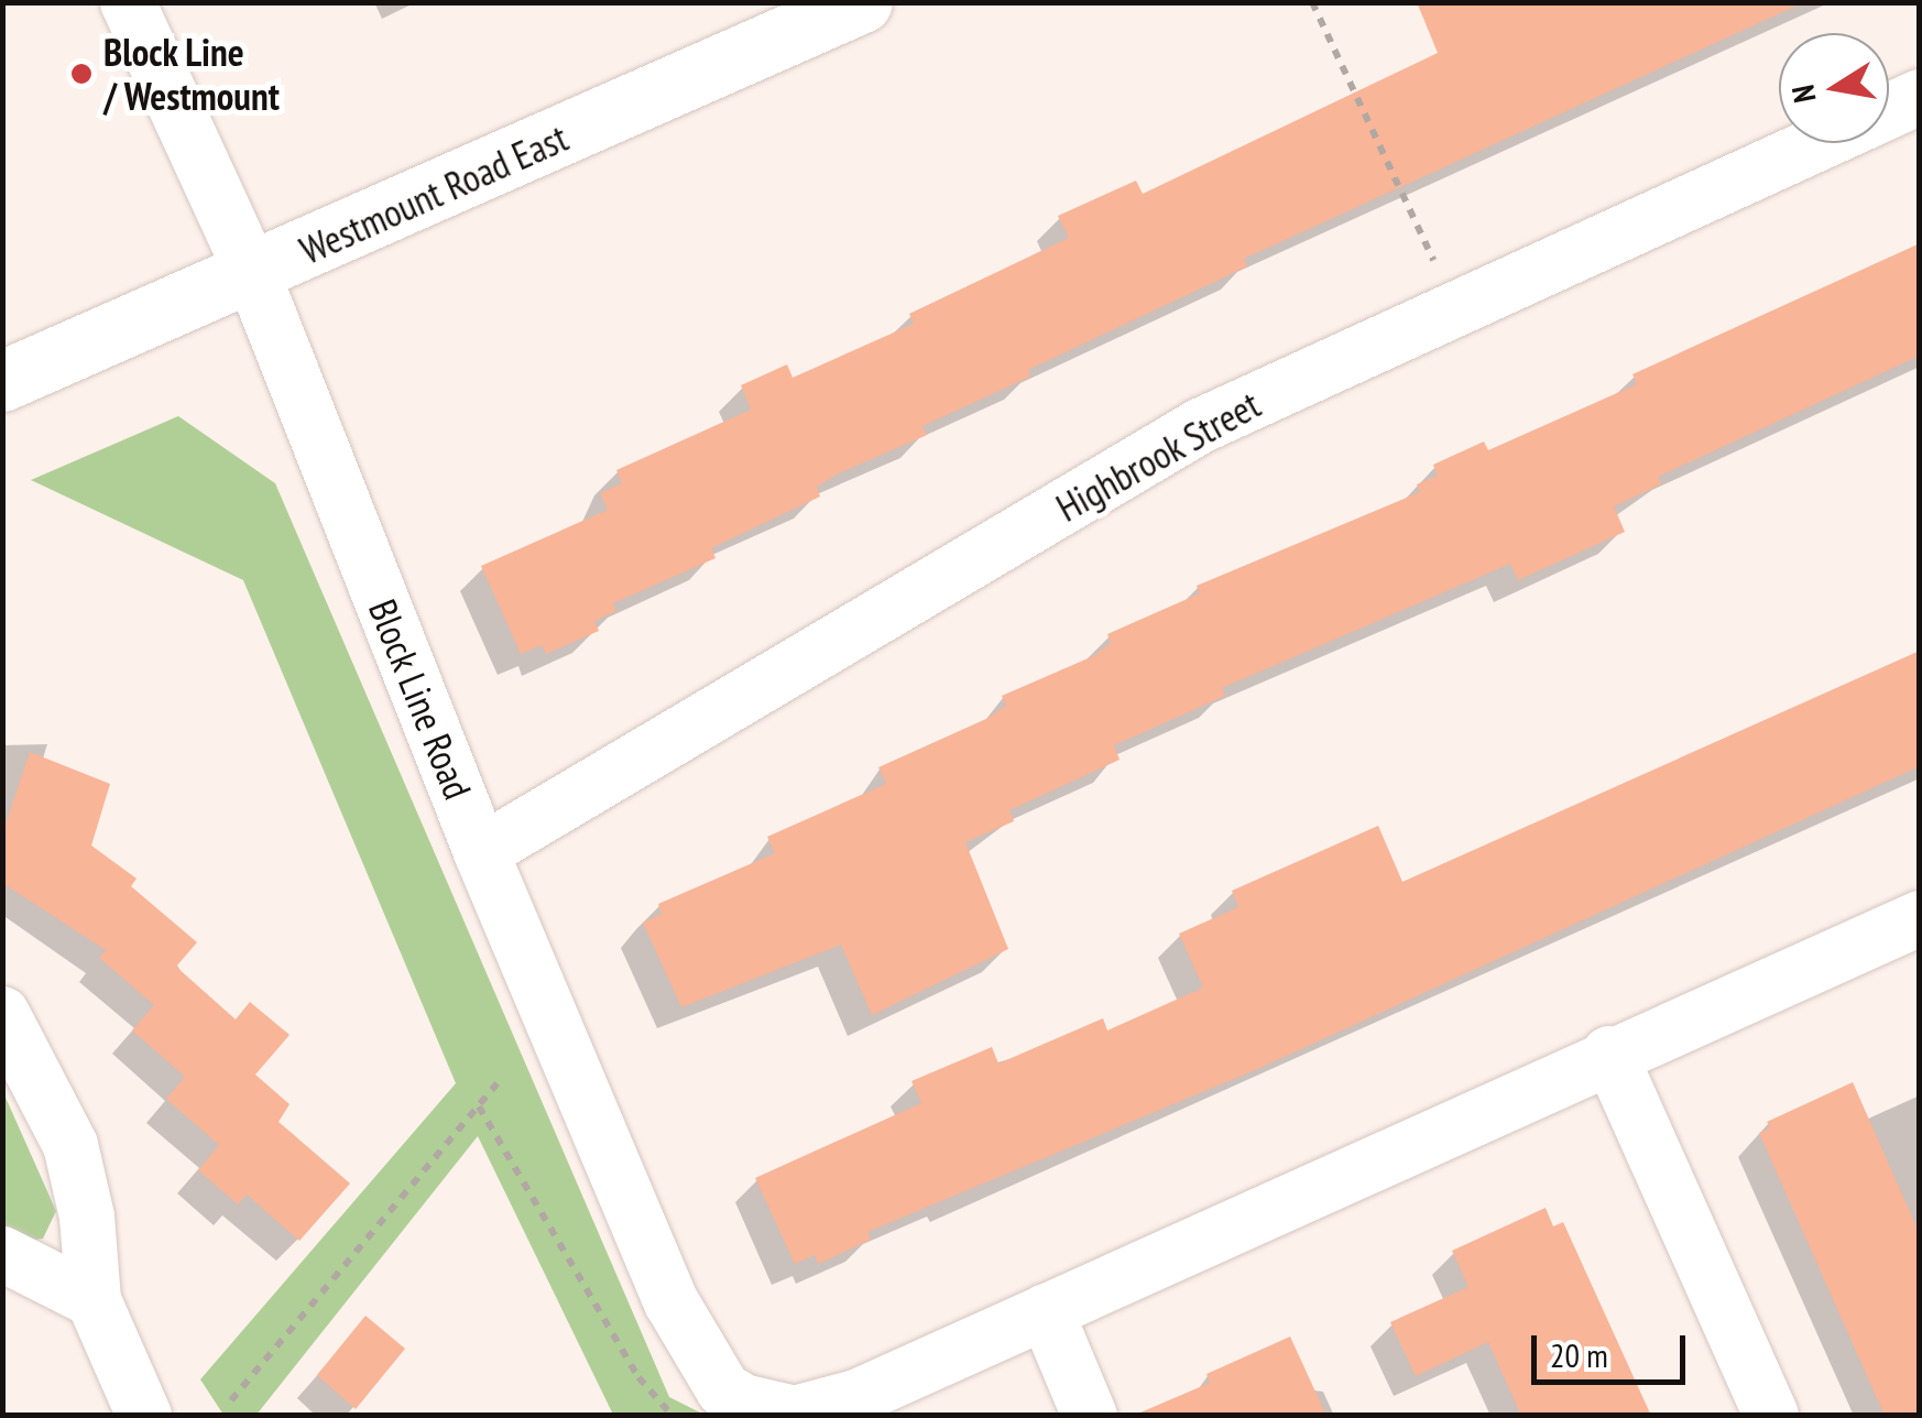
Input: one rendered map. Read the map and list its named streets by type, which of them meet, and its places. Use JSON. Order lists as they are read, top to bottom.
{
  "streets": {
    "main road": ["Westmount Road East"],
    "street": ["Highbrook Street", "Block Line Road"]
  },
  "crossings": [
    ["Westmount Road East", "Block Line Road"],
    ["Highbrook Street", "Block Line Road"]
  ],
  "places": ["Block Line / Westmount"],
  "scale_bar": "20 m",
  "north": "left"
}
